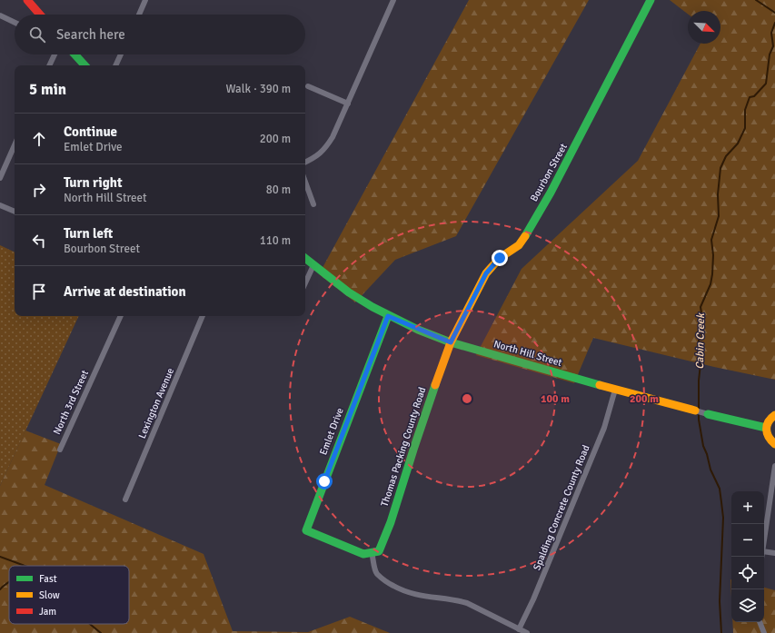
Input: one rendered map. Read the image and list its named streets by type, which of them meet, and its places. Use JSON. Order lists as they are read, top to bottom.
{
  "streets": {
    "street": [
      "Bourbon Street",
      "North Hill Street",
      "North 3rd Street",
      "Lexington Avenue",
      "Emlet Drive",
      "Thomas Packing County Road",
      "Spalding Concrete County Road"
    ]
  },
  "crossings": [
    ["Bourbon Street", "North Hill Street"],
    ["Bourbon Street", "Thomas Packing County Road"],
    ["North Hill Street", "Emlet Drive"],
    ["North Hill Street", "Thomas Packing County Road"],
    ["North Hill Street", "Spalding Concrete County Road"],
    ["Emlet Drive", "Thomas Packing County Road"]
  ],
  "water": ["Cabin Creek"],
  "legend": ["Fast", "Slow", "Jam"],
  "north": "bottom right",
  "page": {
    "search": "Search here",
    "heading": ["5 min", "Walk · 390 m"],
    "list": [
      ["Continue", "Emlet Drive", "200 m"],
      ["Turn right", "North Hill Street", "80 m"],
      ["Turn left", "Bourbon Street", "110 m"],
      "Arrive at destination"
    ],
    "map_buttons": ["+", "−"]
  },
  "rings": ["100 m", "200 m"]
}
